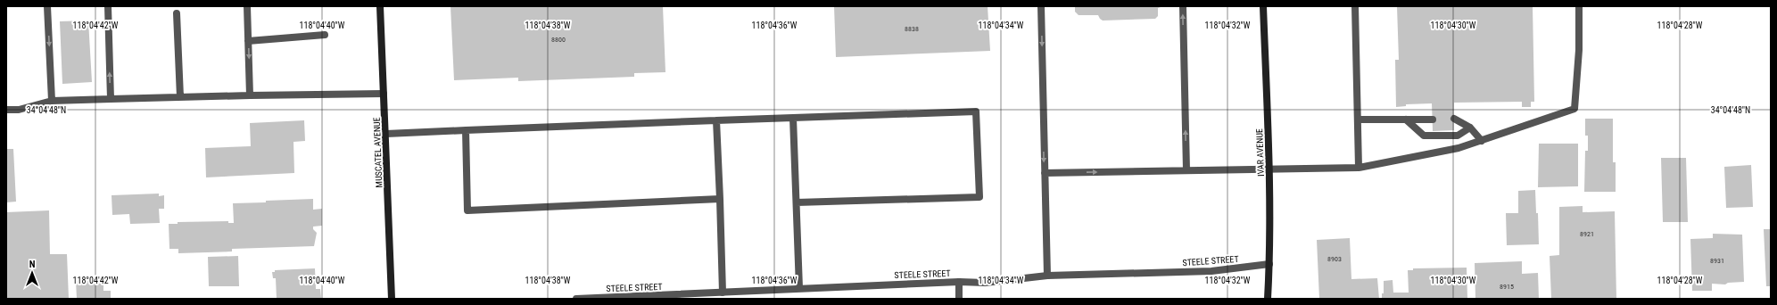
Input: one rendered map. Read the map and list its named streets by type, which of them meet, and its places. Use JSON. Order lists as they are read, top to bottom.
{
  "streets": {
    "street": ["MUSCATEL AVENUE", "IVAR AVENUE", "STEELE STREET"]
  },
  "crossings": [
    ["IVAR AVENUE", "STEELE STREET"]
  ],
  "house_numbers": [
    "8838",
    "8800",
    "8921",
    "8903",
    "8931",
    "8915"
  ],
  "north": "top",
  "coordinates": [
    "118°04'42\"W",
    "118°04'40\"W",
    "118°04'38\"W",
    "118°04'36\"W",
    "118°04'34\"W",
    "118°04'32\"W",
    "118°04'30\"W",
    "118°04'28\"W",
    "34°04'48\"N"
  ]
}
